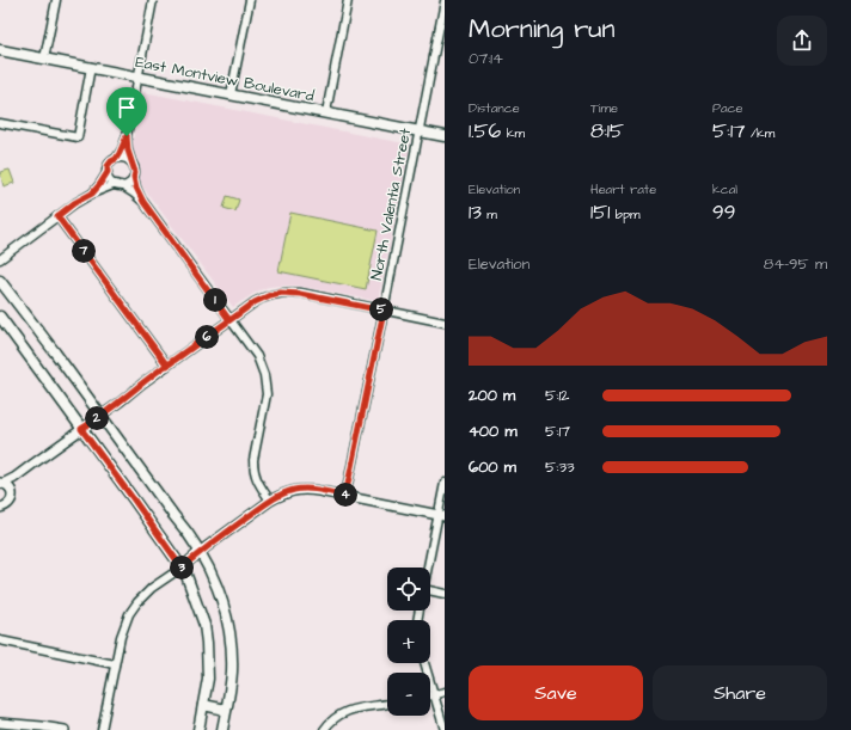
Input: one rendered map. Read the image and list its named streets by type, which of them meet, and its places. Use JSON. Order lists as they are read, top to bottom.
{
  "streets": {
    "main road": ["East Montview Boulevard"],
    "street": ["North Valentia Street"]
  },
  "crossings": [
    ["East Montview Boulevard", "North Valentia Street"]
  ],
  "page": {
    "heading": ["Morning run", "07:14"],
    "stats": [
      ["Distance", "1.56 km"],
      ["Time", "8:15"],
      ["Pace", "5:17 /km"],
      ["Elevation", "13 m"],
      ["Heart rate", "151 bpm"],
      ["kcal", "99"]
    ],
    "pins": [
      "7",
      "1",
      "5",
      "6",
      "2",
      "4",
      "3"
    ],
    "chart": ["Elevation", "84–95 m"],
    "list": [
      {
        "name": "200 m",
        "note": "5:12"
      },
      {
        "name": "400 m",
        "note": "5:17"
      },
      {
        "name": "600 m",
        "note": "5:33"
      }
    ],
    "map_buttons": ["+", "−"],
    "buttons": ["Save", "Share"]
  }
}
